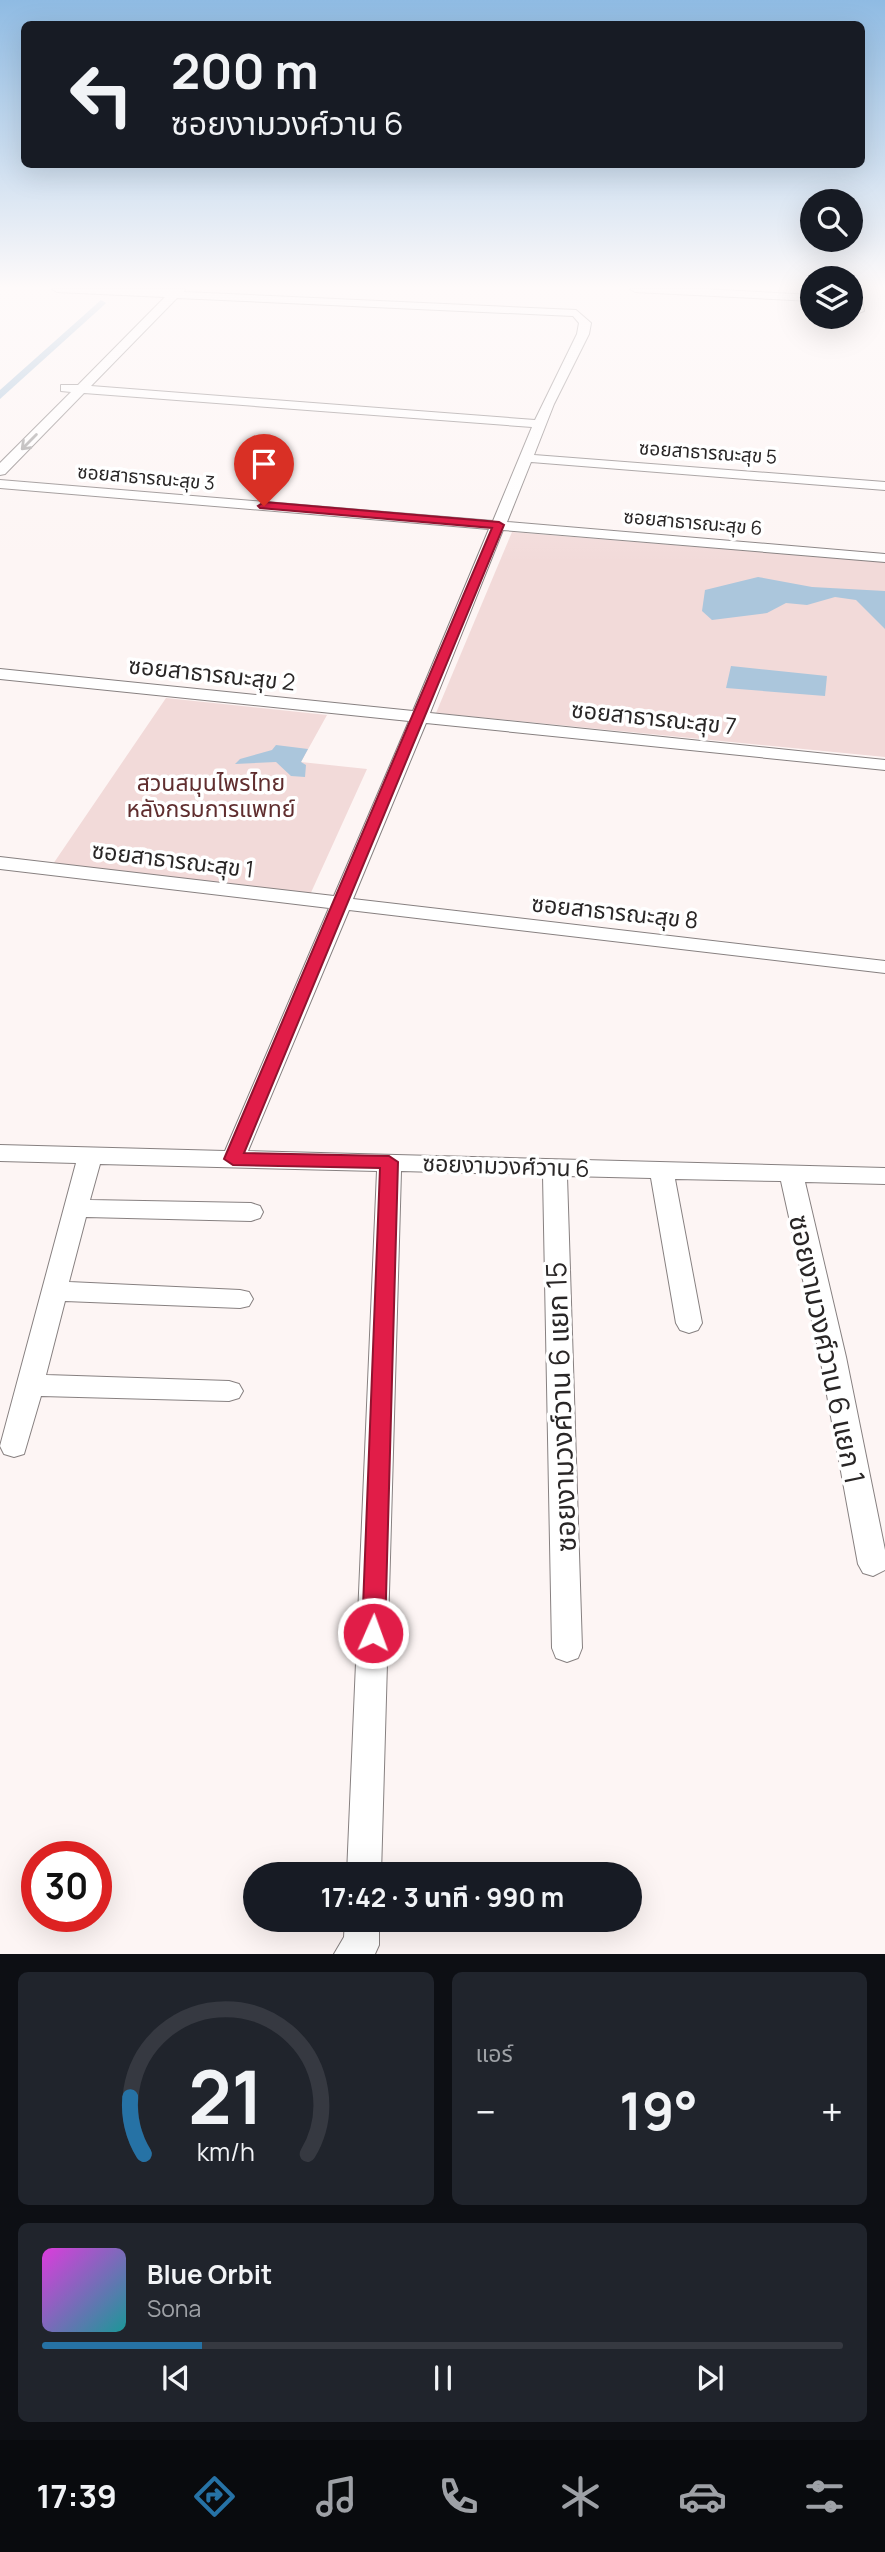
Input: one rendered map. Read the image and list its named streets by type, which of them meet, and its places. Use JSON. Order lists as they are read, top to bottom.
{
  "streets": {
    "street": [
      "ซอยสาธารณะสุข 5",
      "ซอยสาธารณะสุข 3",
      "ซอยสาธารณะสุข 6",
      "ซอยสาธารณะสุข 2",
      "ซอยสาธารณะสุข 7",
      "ซอยสาธารณะสุข 1",
      "ซอยสาธารณะสุข 8",
      "ซอยงามวงศ์วาน 6",
      "ซอยงามวงศ์วาน 6 แยก 1",
      "ซอยงามวงศ์วาน 6 แยก 15"
    ]
  },
  "crossings": [
    ["ซอยสาธารณะสุข 3", "ซอยสาธารณะสุข 6"],
    ["ซอยสาธารณะสุข 2", "ซอยสาธารณะสุข 7"],
    ["ซอยสาธารณะสุข 1", "ซอยสาธารณะสุข 8"],
    ["ซอยงามวงศ์วาน 6", "ซอยงามวงศ์วาน 6 แยก 1"],
    ["ซอยงามวงศ์วาน 6", "ซอยงามวงศ์วาน 6 แยก 15"]
  ],
  "parks": ["สวนสมุนไพรไทย หลังกรมการแพทย์"],
  "page": {
    "turn": ["200 m", "ซอยงามวงศ์วาน 6"],
    "limit": "30",
    "trip": "17:42 · 3 นาที · 990 m",
    "tile": "แอร์",
    "heat": ["−", "19°", "+"],
    "song": ["Blue Orbit", "Sona"],
    "tabs": "17:39",
    "gauge": ["21", "km/h"]
  }
}
